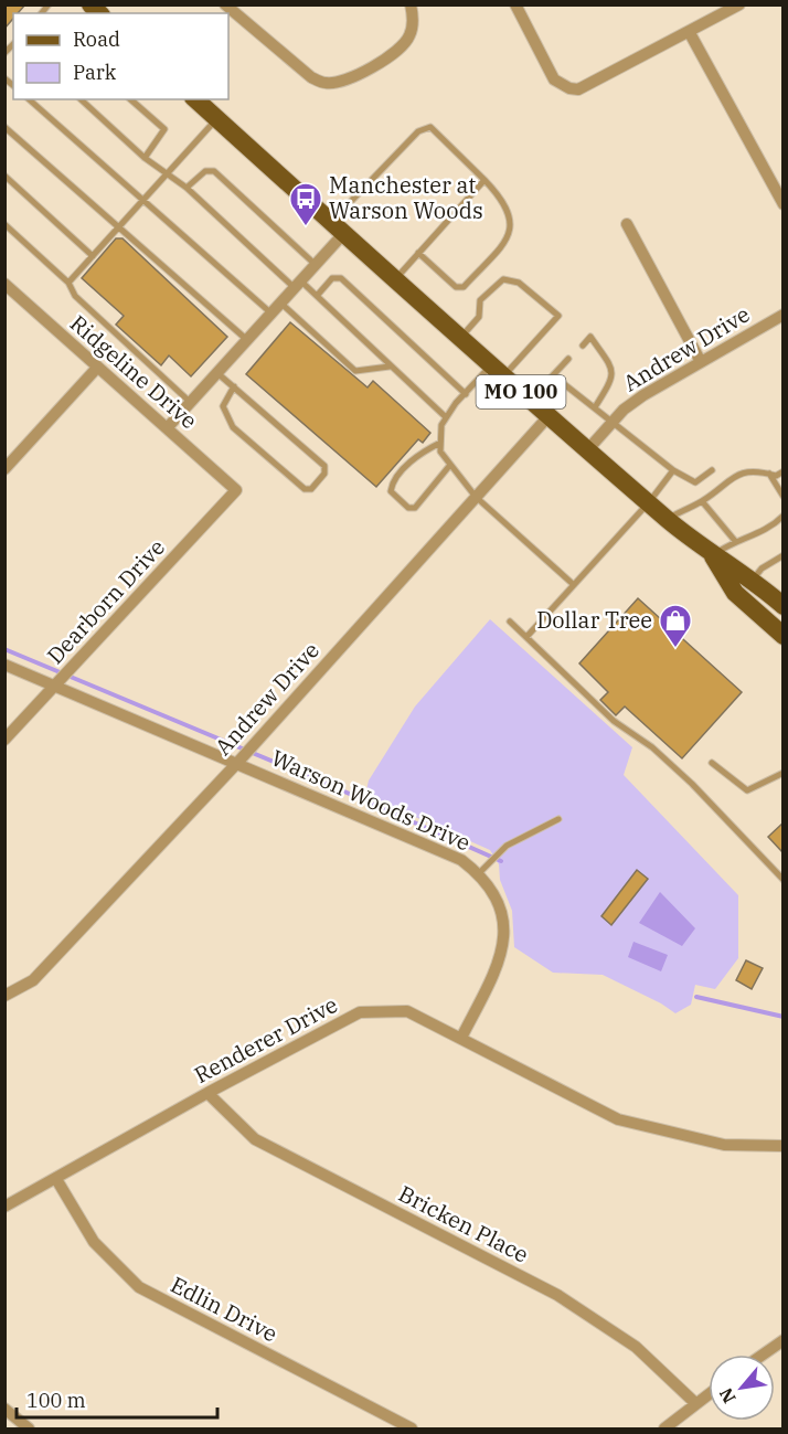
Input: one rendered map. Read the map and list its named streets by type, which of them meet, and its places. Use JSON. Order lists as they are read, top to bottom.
{
  "streets": {
    "main road": ["MO 100"],
    "street": [
      "Andrew Drive",
      "Ridgeline Drive",
      "Dearborn Drive",
      "Warson Woods Drive",
      "Renderer Drive",
      "Bricken Place",
      "Edlin Drive"
    ]
  },
  "crossings": [
    ["Andrew Drive", "MO 100"],
    ["Andrew Drive", "Warson Woods Drive"],
    ["Ridgeline Drive", "Dearborn Drive"],
    ["Dearborn Drive", "Warson Woods Drive"],
    ["Warson Woods Drive", "Renderer Drive"],
    ["Renderer Drive", "Bricken Place"],
    ["Renderer Drive", "Edlin Drive"]
  ],
  "places": {
    "bus stop": ["Manchester at Warson Woods"],
    "shop": ["Dollar Tree"]
  },
  "legend": ["Road", "Park"],
  "scale_bar": "100 m",
  "north": "bottom left"
}
